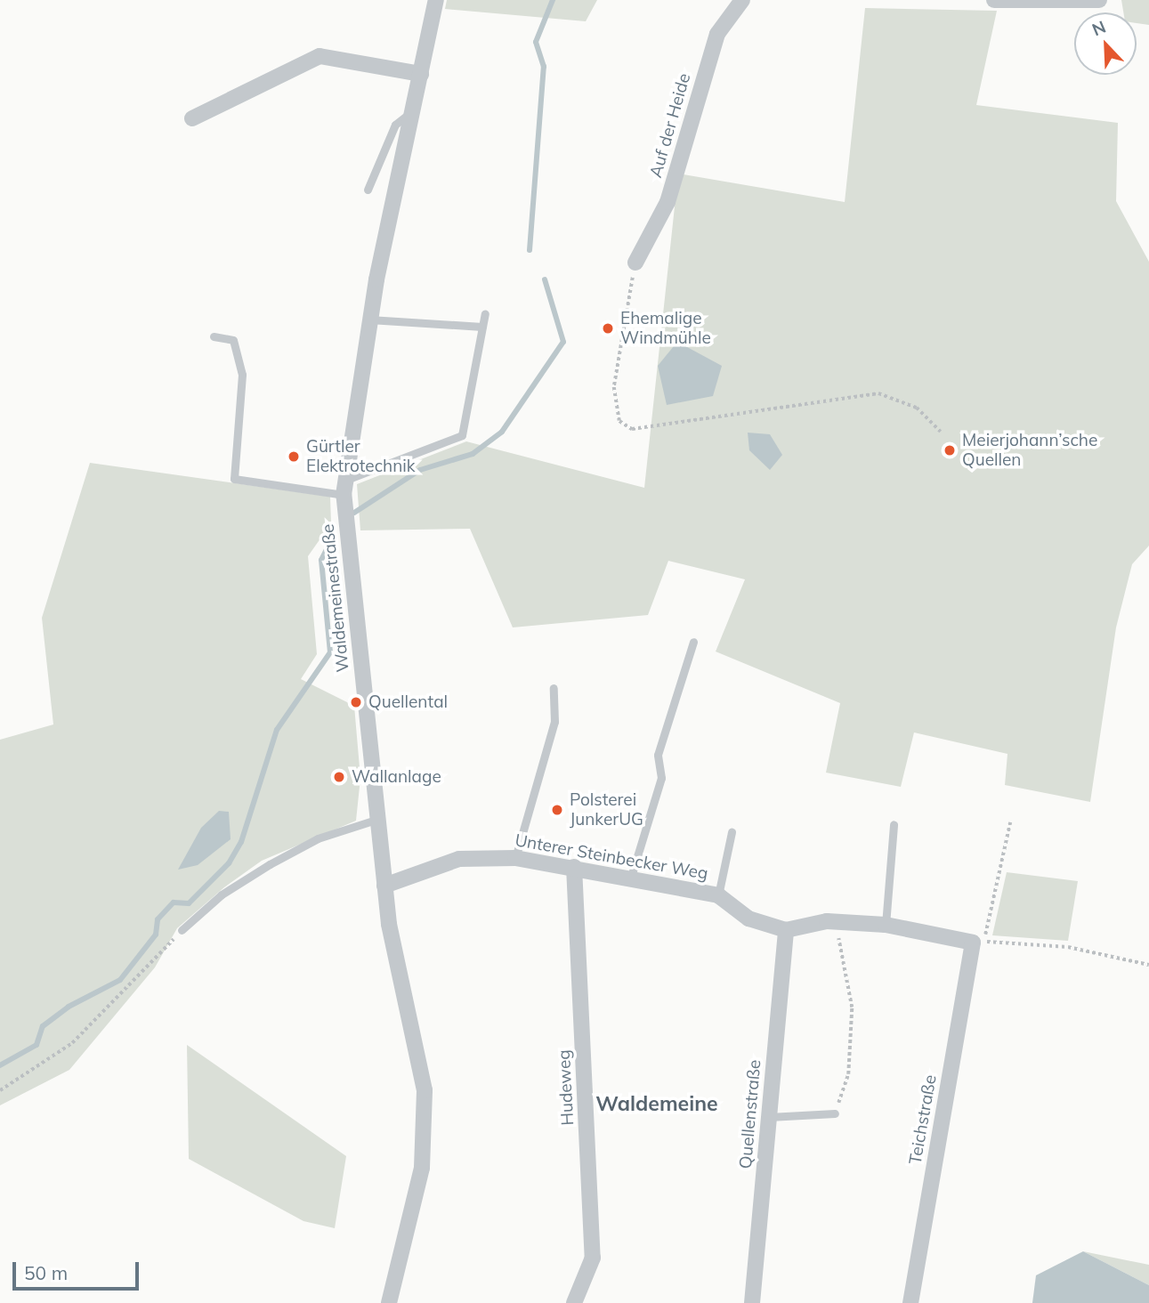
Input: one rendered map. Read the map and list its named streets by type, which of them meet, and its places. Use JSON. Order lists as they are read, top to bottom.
{
  "streets": {
    "street": [
      "Auf der Heide",
      "Waldemeinestraße",
      "Unterer Steinbecker Weg",
      "Hudeweg",
      "Quellenstraße",
      "Teichstraße"
    ]
  },
  "crossings": [
    ["Waldemeinestraße", "Unterer Steinbecker Weg"],
    ["Unterer Steinbecker Weg", "Hudeweg"],
    ["Unterer Steinbecker Weg", "Quellenstraße"],
    ["Unterer Steinbecker Weg", "Teichstraße"]
  ],
  "districts": ["Waldemeine"],
  "places": [
    "Ehemalige Windmühle",
    "Meierjohann’sche Quellen",
    "Gürtler Elektrotechnik",
    "Quellental",
    "Wallanlage",
    "Polsterei JunkerUG"
  ],
  "scale_bar": "50 m",
  "north": "top left"
}
